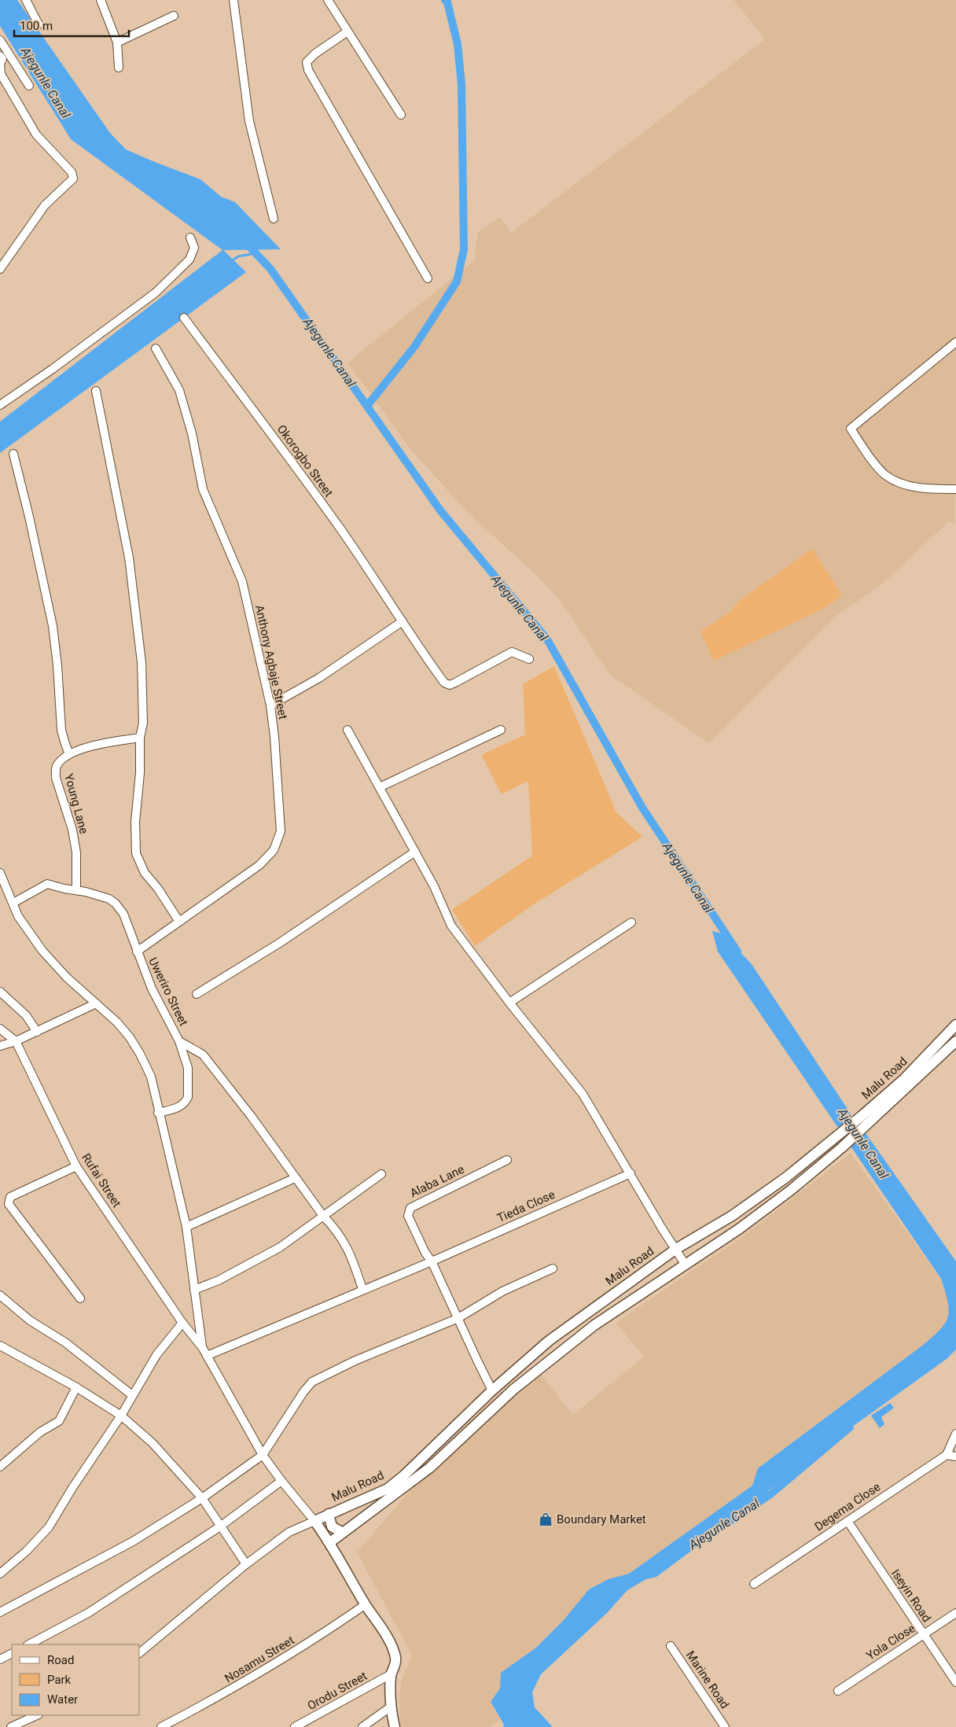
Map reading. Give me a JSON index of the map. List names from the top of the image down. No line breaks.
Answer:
{"streets":{"main road":["Malu Road"],"street":["Okorogbo Street","Anthony Agbaje Street","Young Lane","Uweriro Street","Rufai Street","Alaba Lane","Tieda Close","Degema Close","Iseyin Road","Yola Close","Nosamu Street","Marine Road","Orodu Street"]},"crossings":[["Anthony Agbaje Street","Uweriro Street"],["Young Lane","Uweriro Street"],["Alaba Lane","Tieda Close"],["Degema Close","Iseyin Road"],["Iseyin Road","Yola Close"]],"water":["Ajegunle Canal"],"places":{"shop":["Boundary Market"]},"legend":["Road","Park","Water"],"scale_bar":"100 m"}
